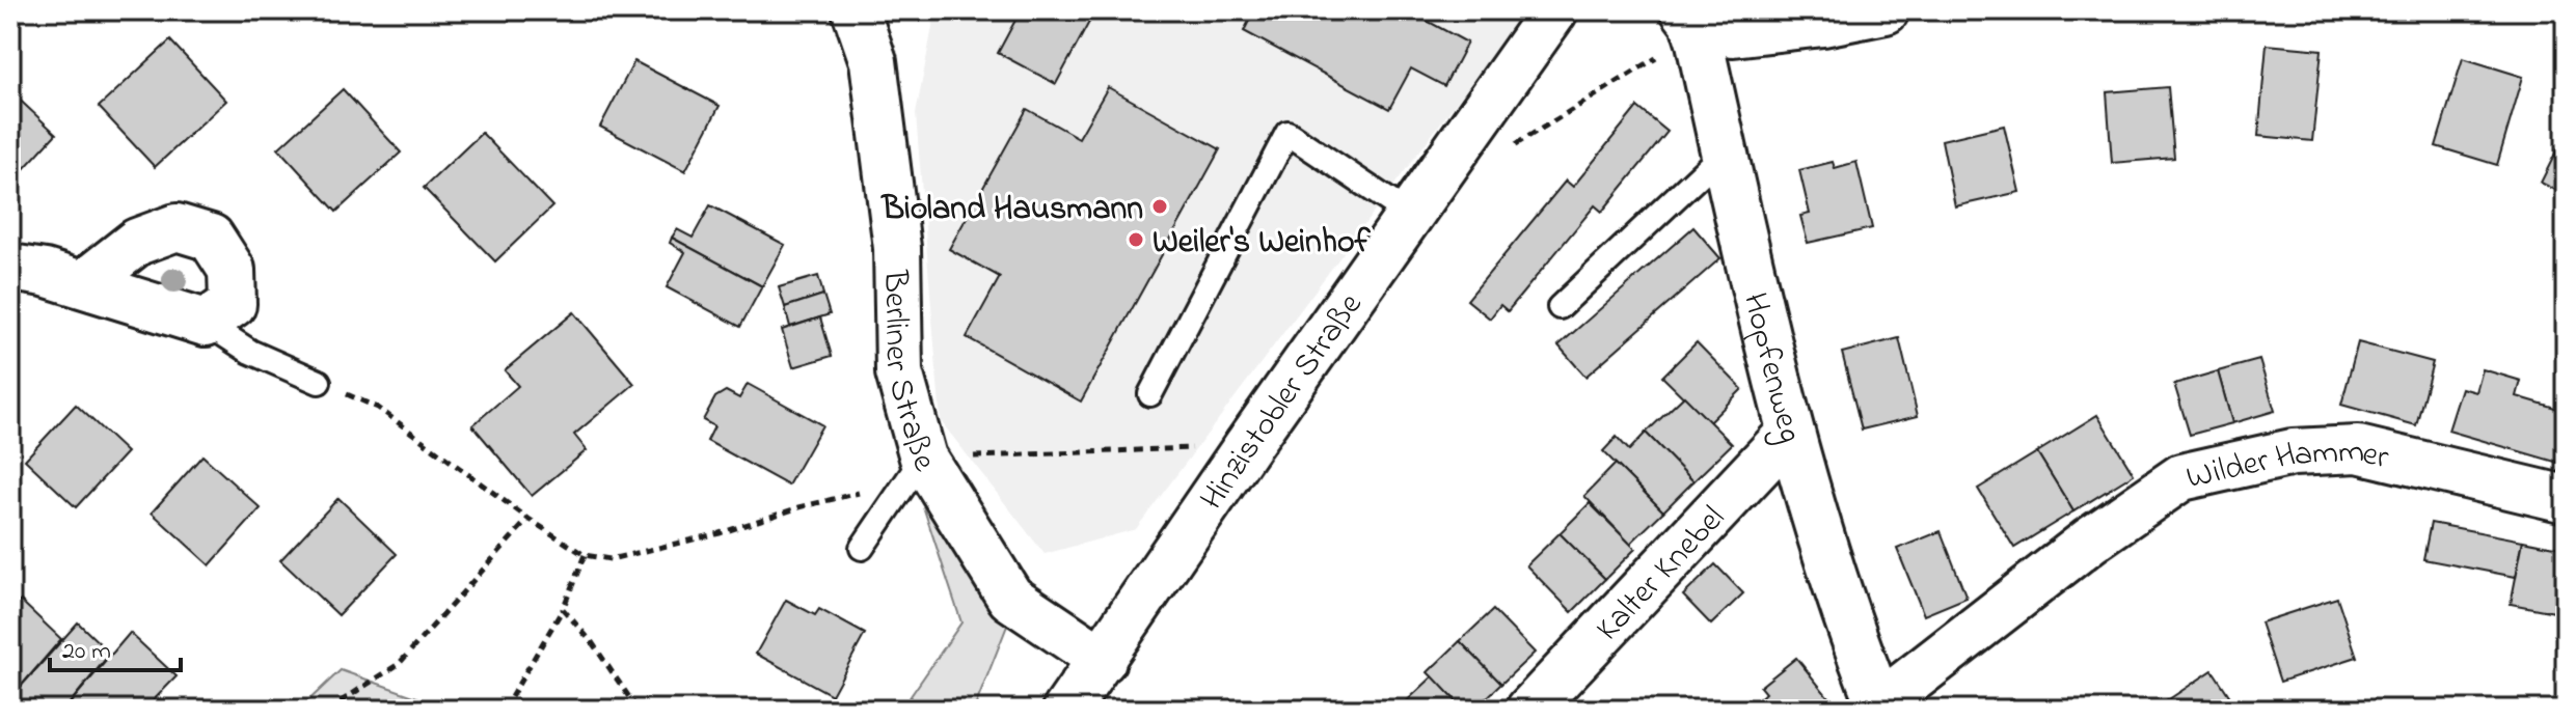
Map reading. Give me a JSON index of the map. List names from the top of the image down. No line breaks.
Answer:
{"streets":{"street":["Berliner Straße","Hopfenweg","Hinzistobler Straße","Wilder Hammer","Kalter Knebel"]},"crossings":[["Berliner Straße","Hinzistobler Straße"],["Hopfenweg","Wilder Hammer"],["Hopfenweg","Kalter Knebel"]],"places":["Bioland Hausmann","Weiler's Weinhof"],"scale_bar":"20 m"}
